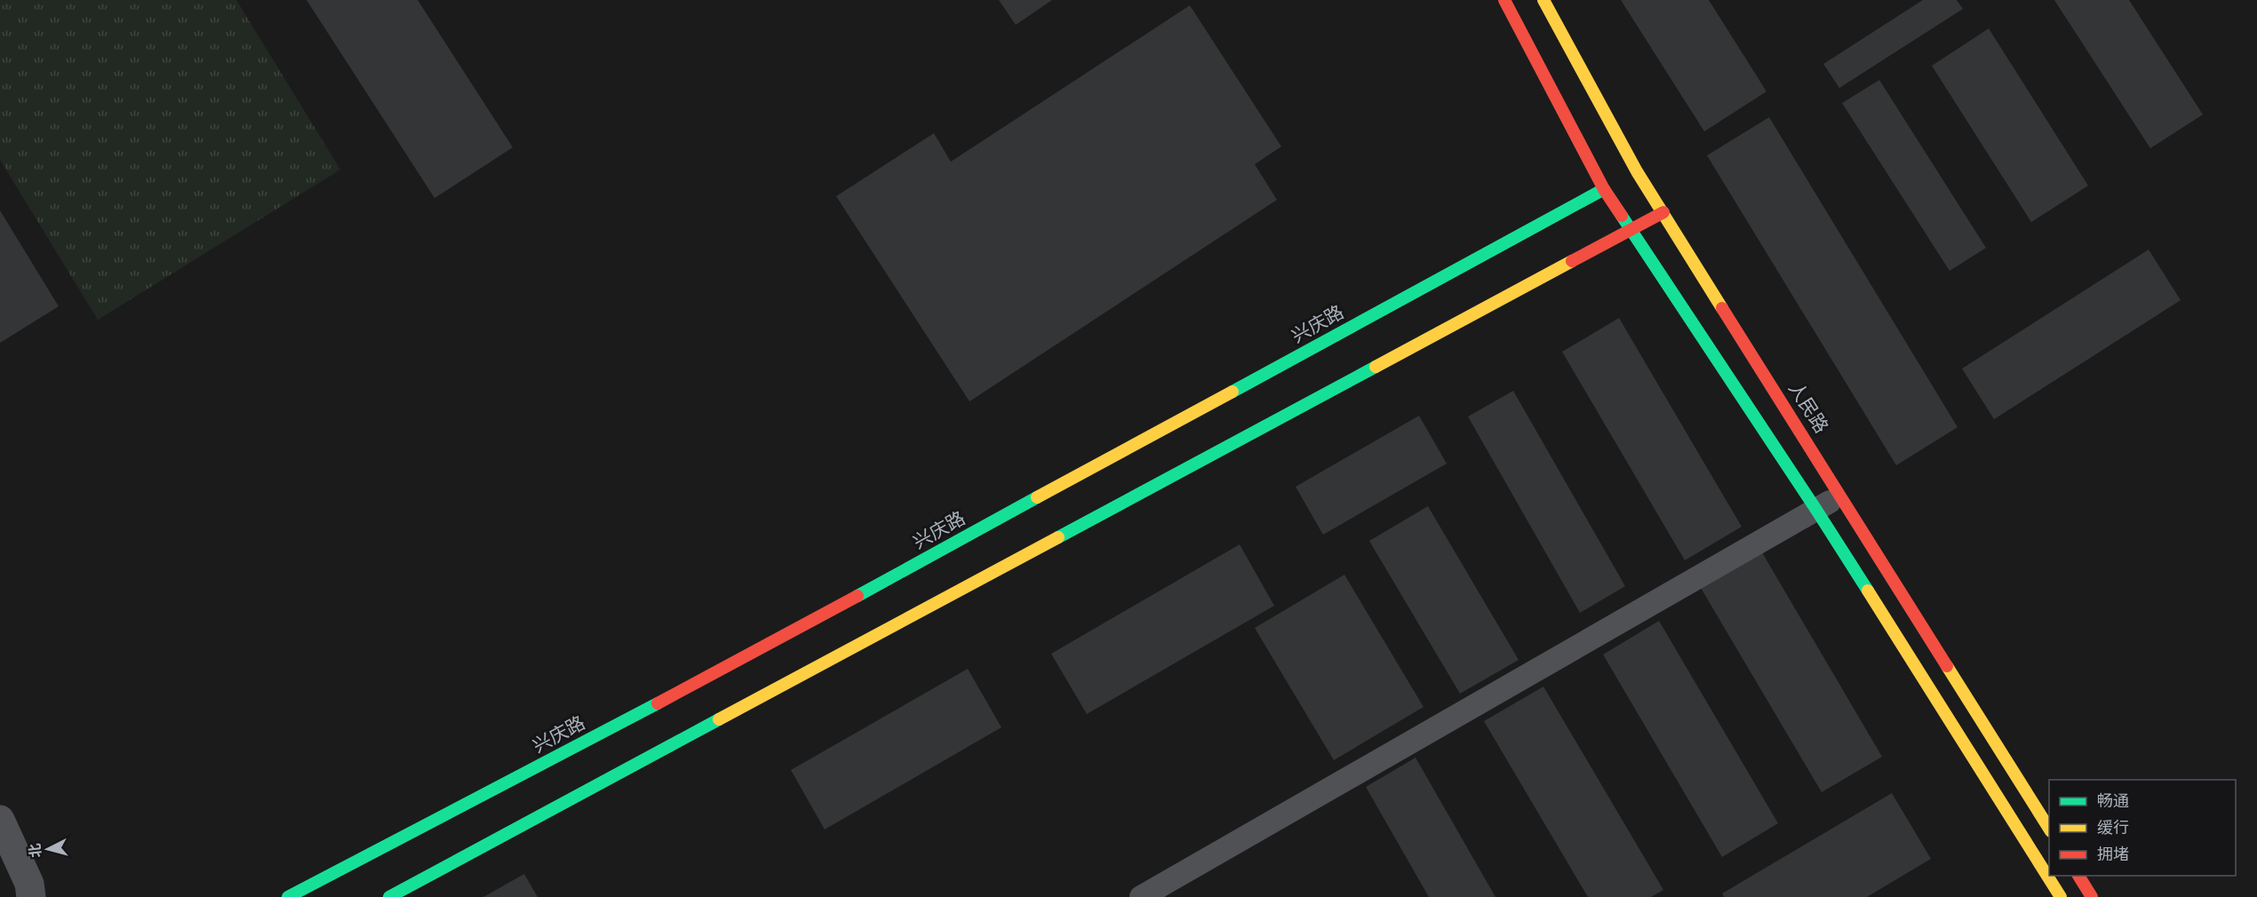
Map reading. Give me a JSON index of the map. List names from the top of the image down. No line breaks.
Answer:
{"streets":{"main road":["兴庆路","人民路"]},"legend":["畅通","缓行","拥堵"],"north":"left"}
